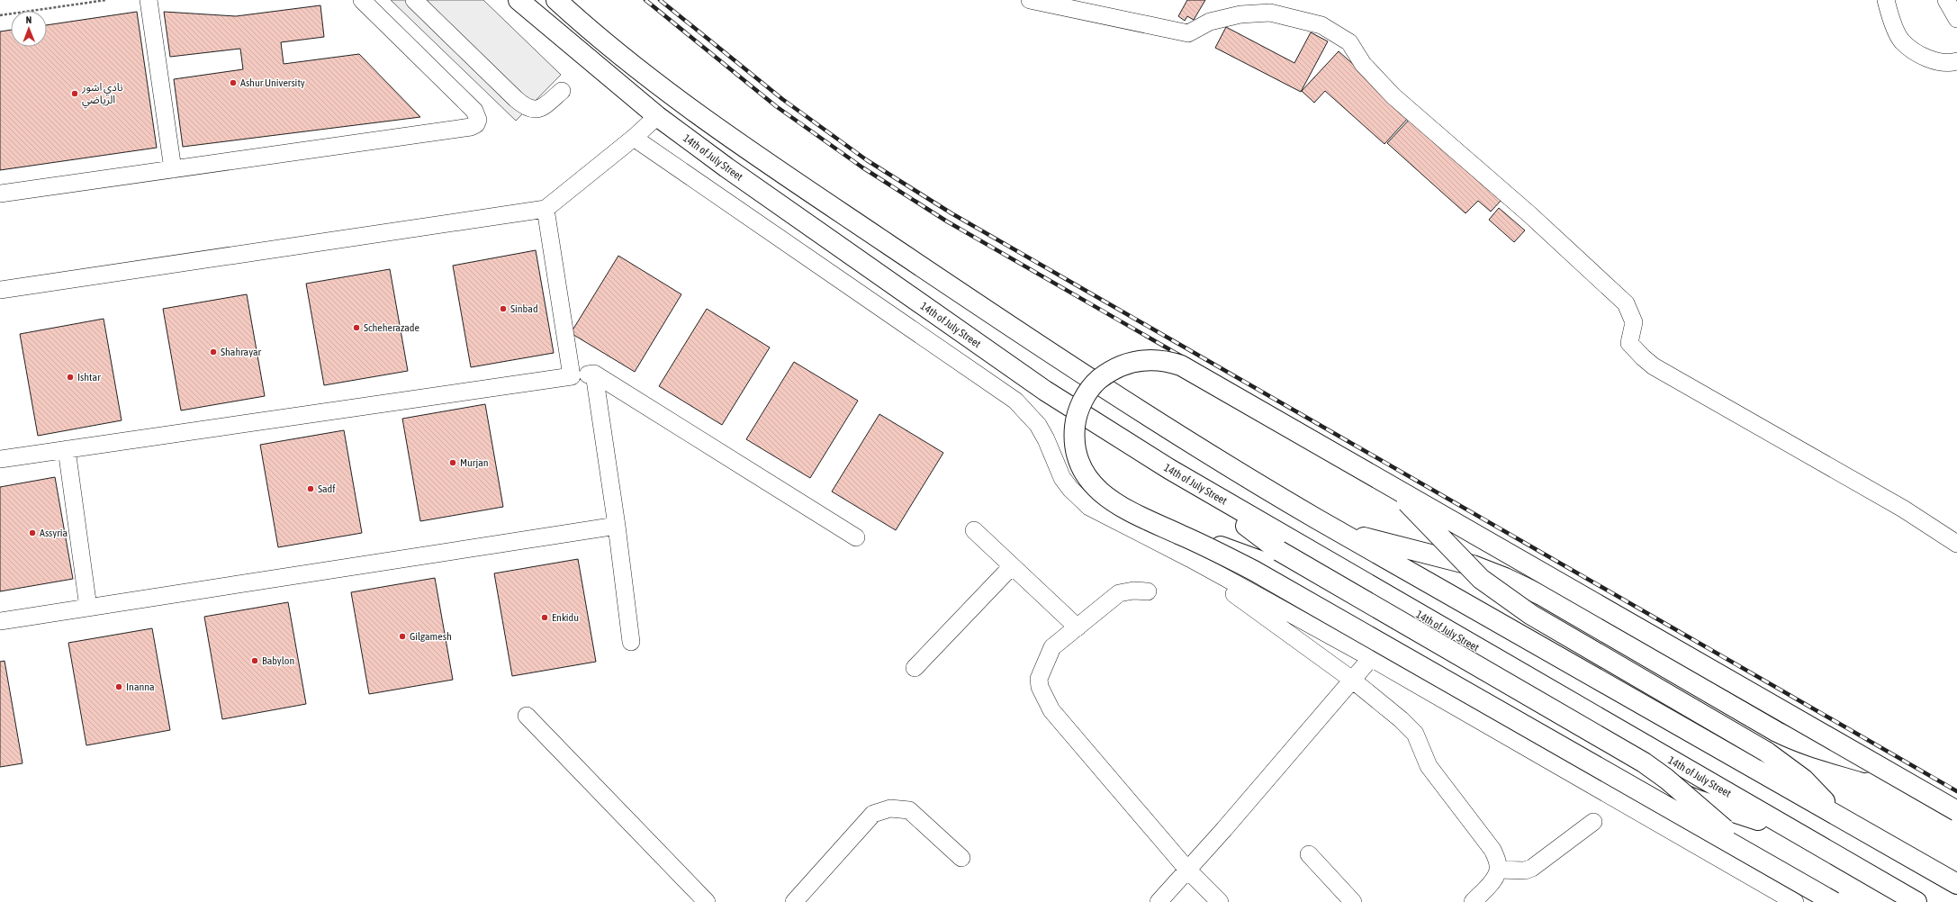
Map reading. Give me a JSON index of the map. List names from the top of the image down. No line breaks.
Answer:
{"streets":{"main road":["14th of July Street"]},"places":["Ashur University","نادي اشور الرياضي","Sinbad","Scheherazade","Shahrayar","Ishtar","Murjan","Sadf","Assyria","Enkidu","Gilgamesh","Babylon","Inanna"],"north":"top"}
